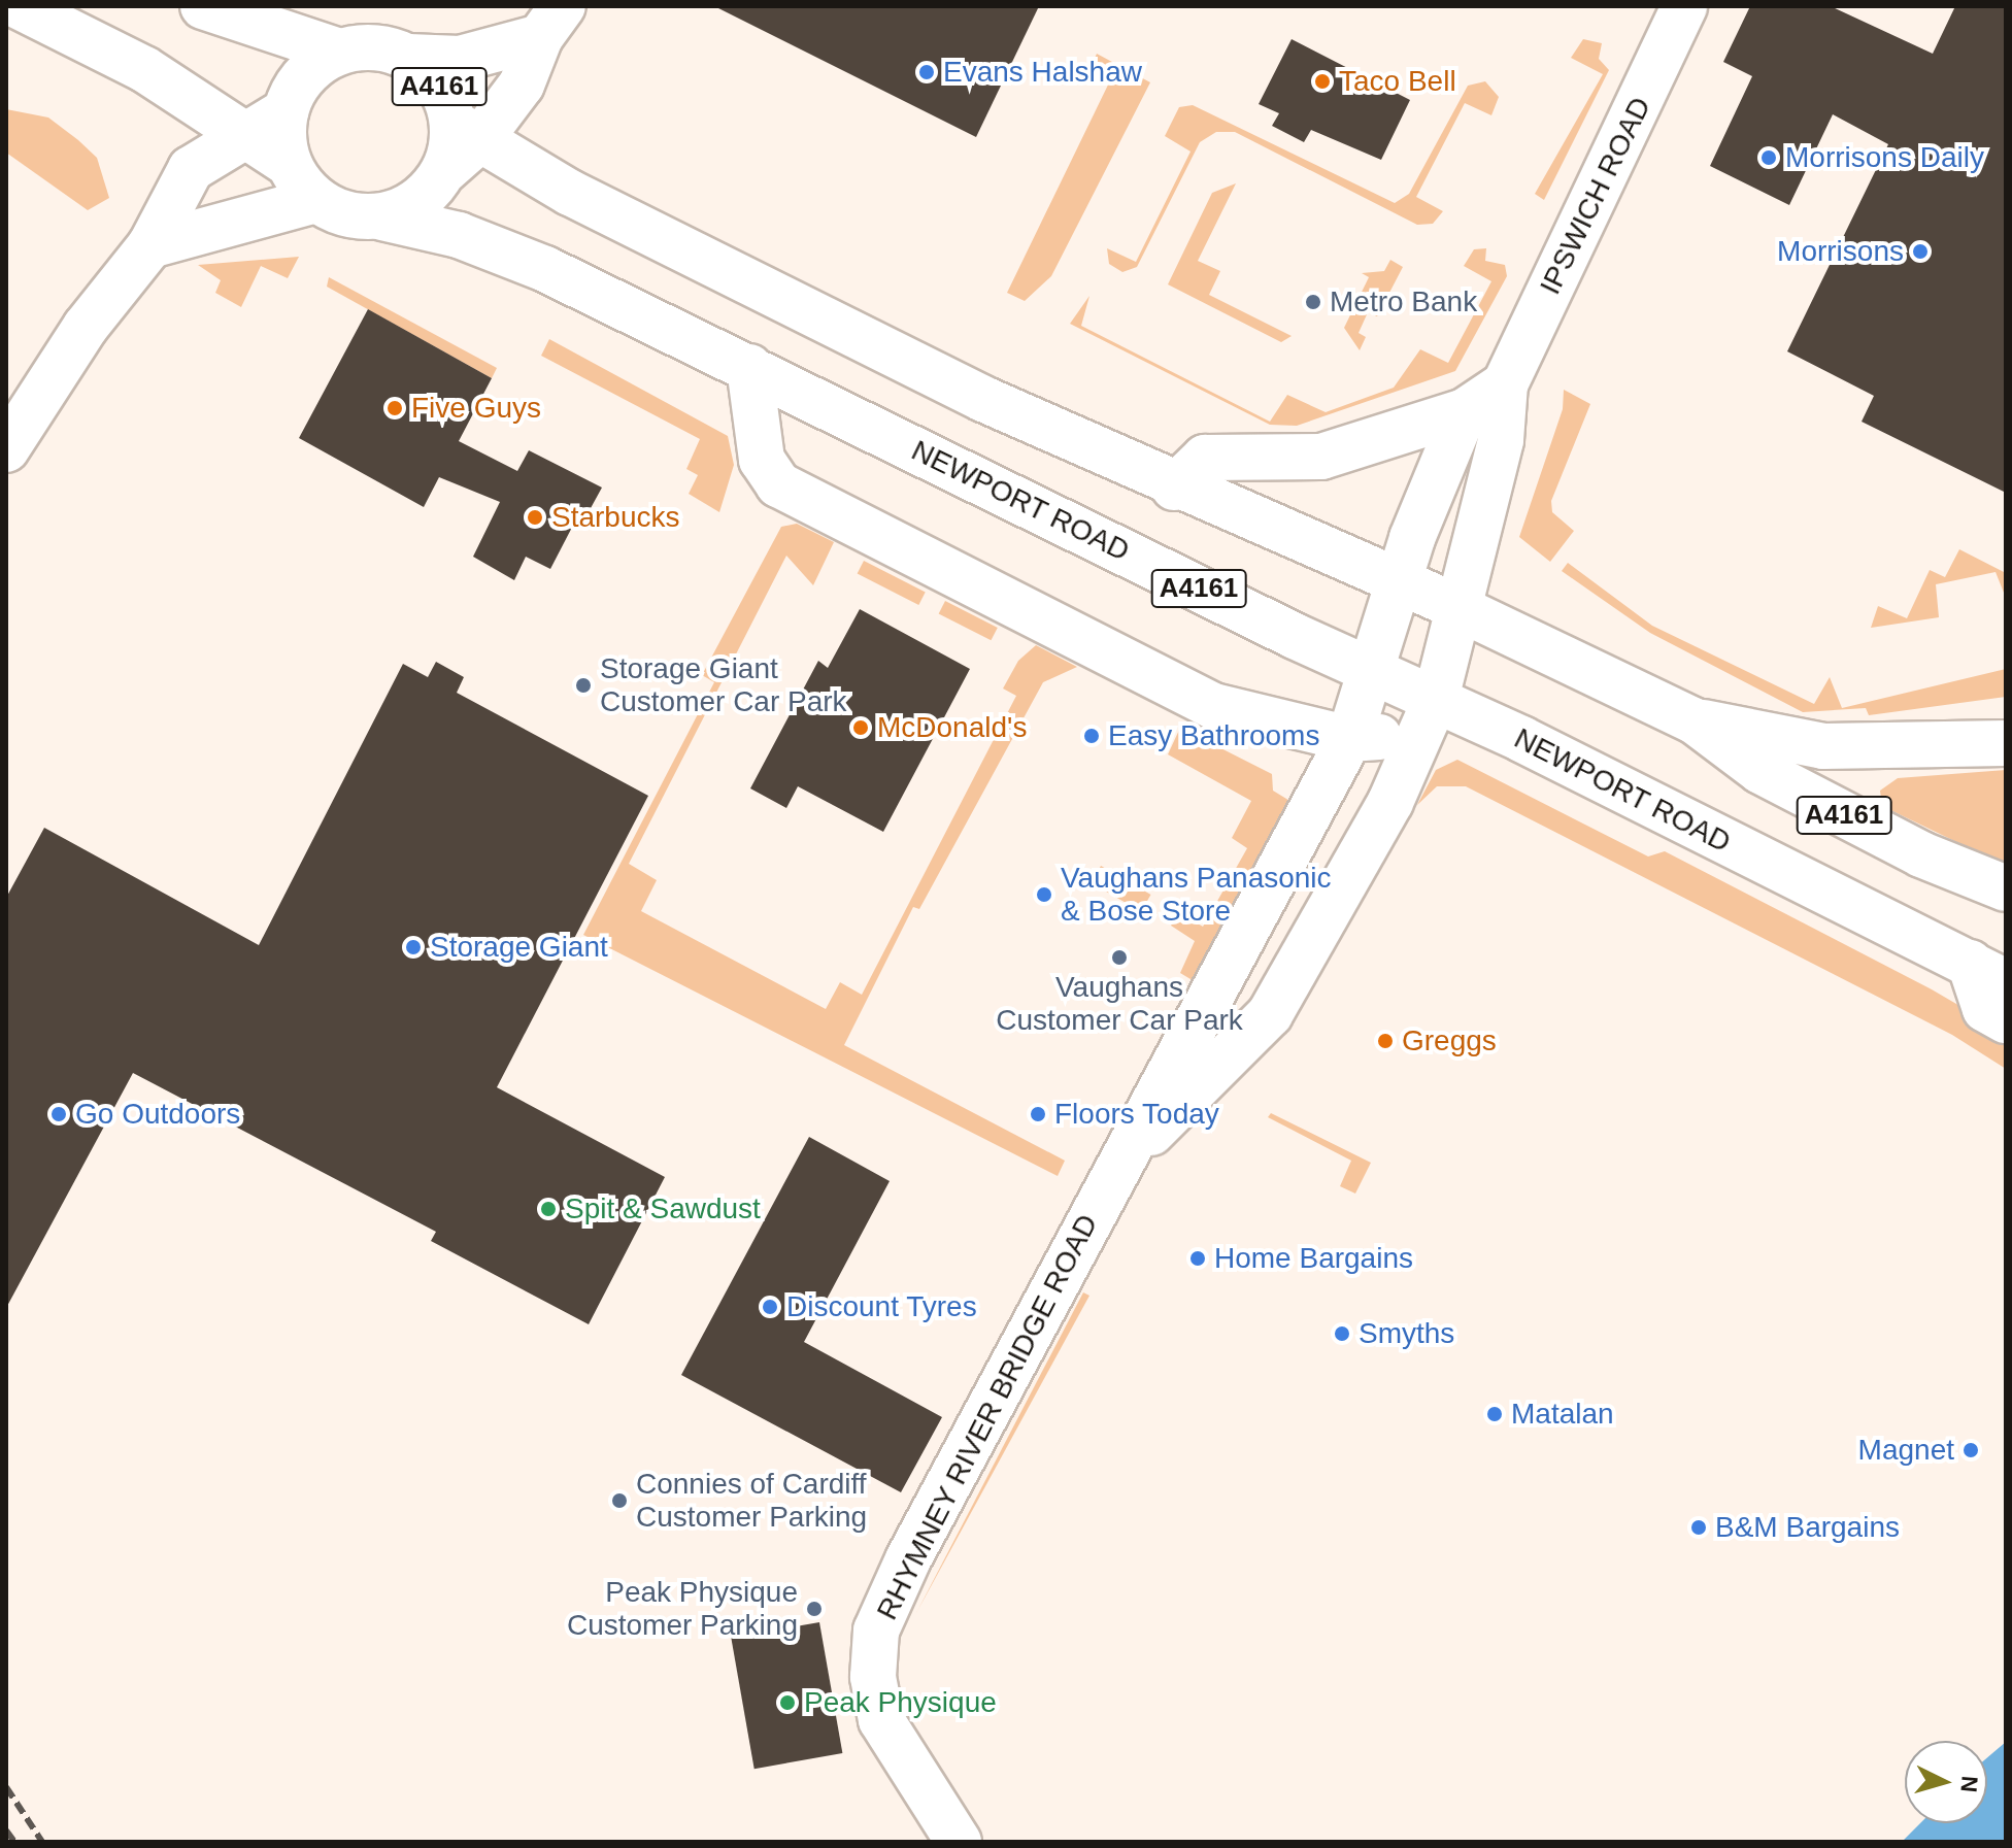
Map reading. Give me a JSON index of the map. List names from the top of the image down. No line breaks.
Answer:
{"streets":{"street":["A4161","IPSWICH ROAD","NEWPORT ROAD","RHYMNEY RIVER BRIDGE ROAD"]},"crossings":[["A4161","IPSWICH ROAD"],["A4161","NEWPORT ROAD"],["A4161","RHYMNEY RIVER BRIDGE ROAD"],["IPSWICH ROAD","NEWPORT ROAD"],["IPSWICH ROAD","RHYMNEY RIVER BRIDGE ROAD"],["NEWPORT ROAD","RHYMNEY RIVER BRIDGE ROAD"]],"places":["Evans Halshaw","Taco Bell","Morrisons Daily","Morrisons","Metro Bank","Five Guys","Starbucks","Storage Giant Customer Car Park","McDonald's","Easy Bathrooms","Vaughans Panasonic & Bose Store","Storage Giant","Vaughans Customer Car Park","Greggs","Go Outdoors","Floors Today","Spit & Sawdust","Home Bargains","Discount Tyres","Smyths","Matalan","Magnet","Connies of Cardiff Customer Parking","B&M Bargains","Peak Physique Customer Parking","Peak Physique"],"north":"right"}
